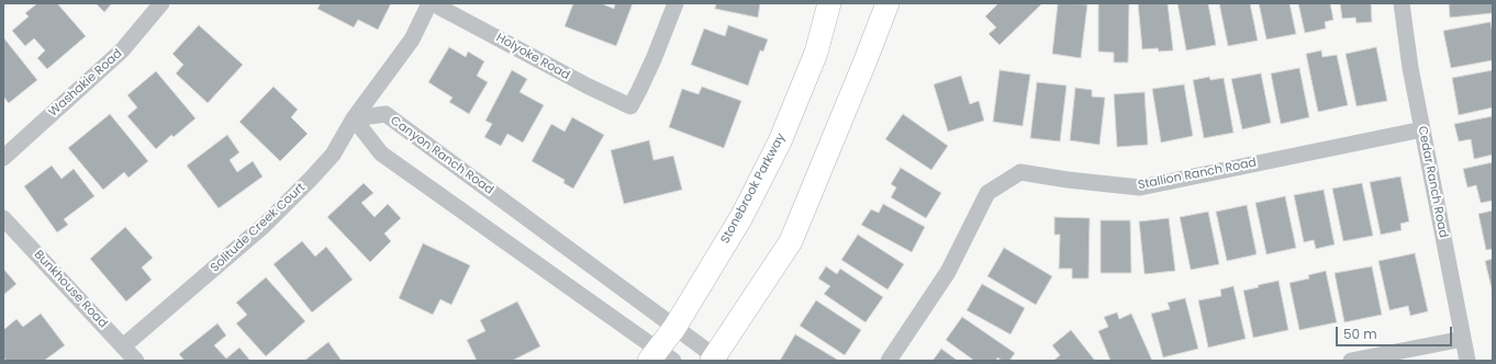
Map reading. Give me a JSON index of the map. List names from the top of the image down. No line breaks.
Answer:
{"streets":{"main road":["Stonebrook Parkway"],"street":["Holyoke Road","Washakie Road","Canyon Ranch Road","Stallion Ranch Road","Cedar Ranch Road","Solitude Creek Court","Bunkhouse Road"]},"crossings":[["Canyon Ranch Road","Stonebrook Parkway"],["Canyon Ranch Road","Solitude Creek Court"],["Stallion Ranch Road","Cedar Ranch Road"],["Solitude Creek Court","Bunkhouse Road"]],"scale_bar":"50 m"}
